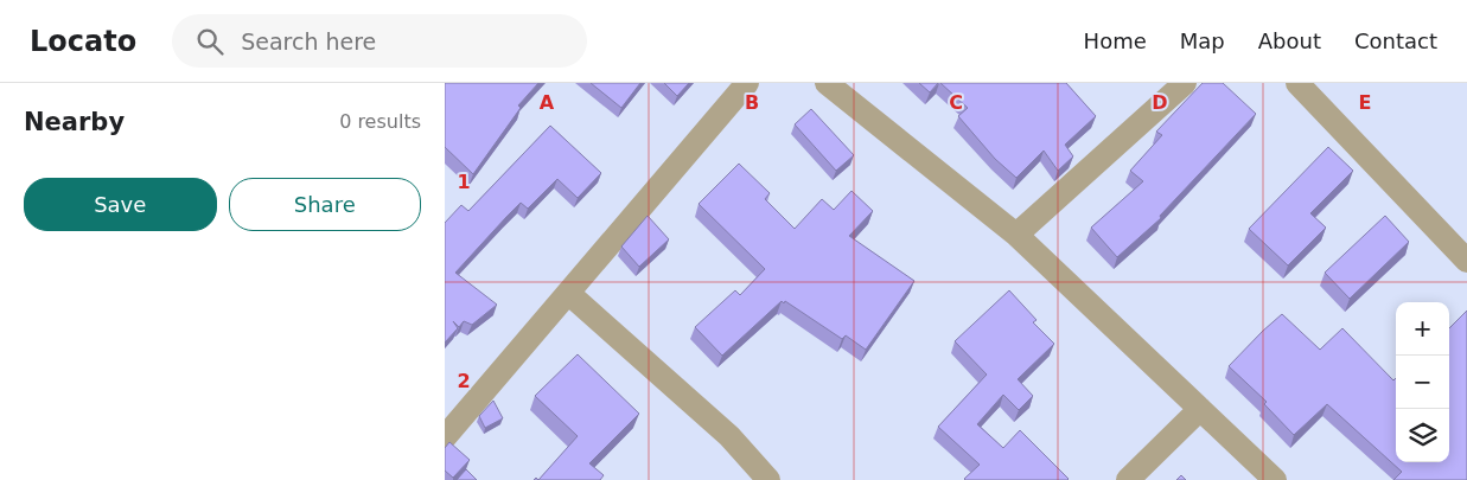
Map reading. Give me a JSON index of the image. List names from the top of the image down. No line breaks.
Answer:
{"page":{"header":"Locato","search":"Search here","nav":["Home","Map","About","Contact"],"heading":["Nearby","0 results"],"buttons":["Save","Share"],"map_buttons":["+","−"]},"grid":{"columns":["A","B","C","D","E"],"rows":["1","2"]}}
